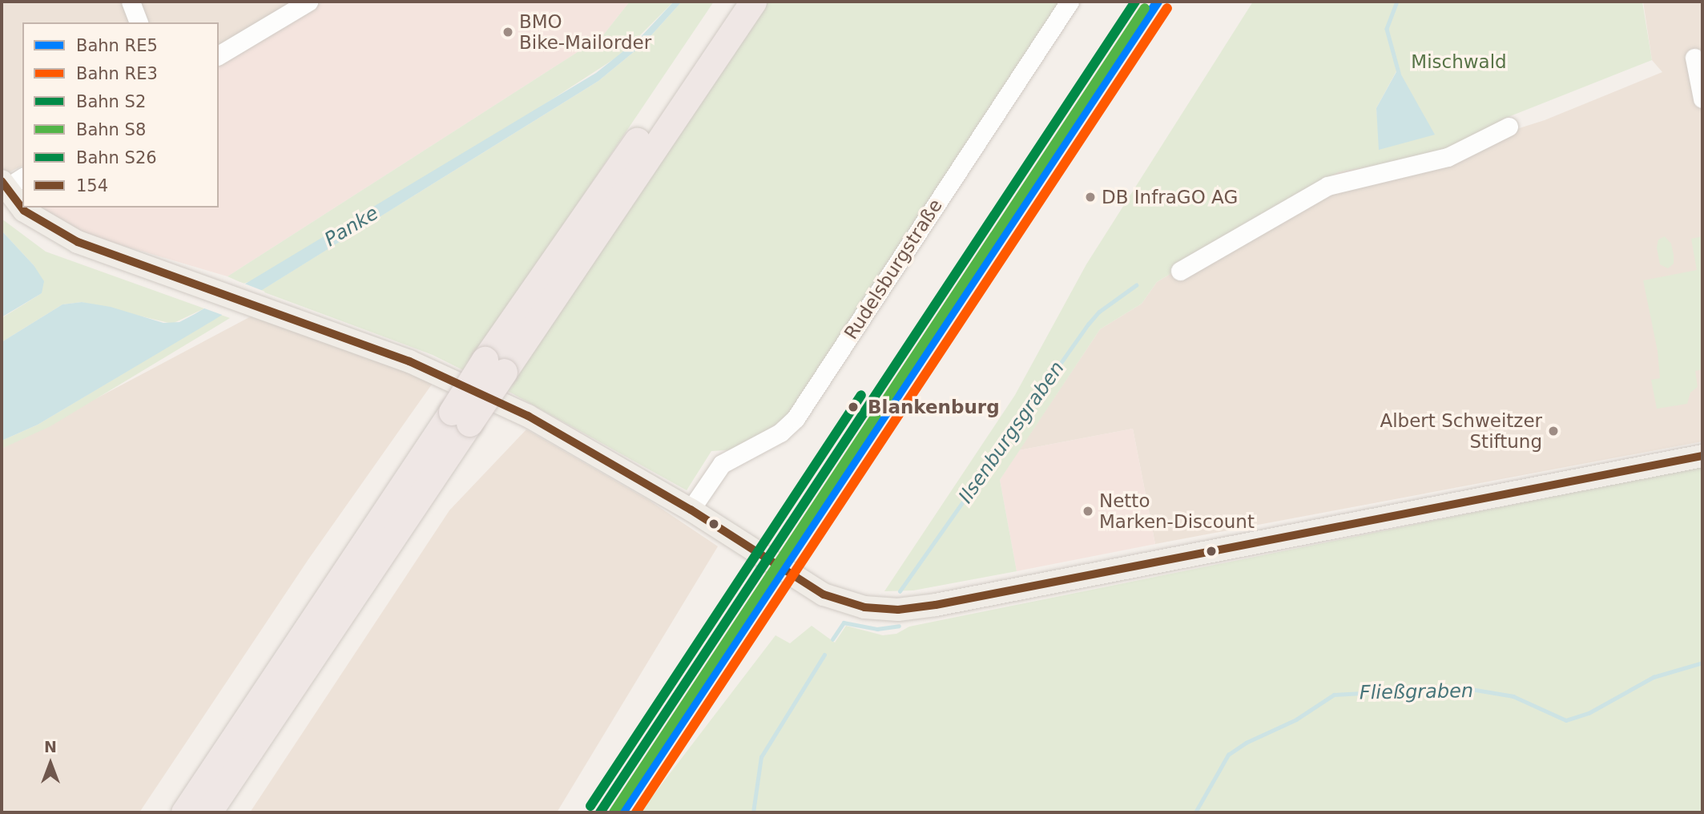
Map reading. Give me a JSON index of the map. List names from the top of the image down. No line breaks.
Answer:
{"streets":{"street":["Rudelsburgstraße"]},"water":["Panke","Ilsenburgsgraben","Fließgraben"],"parks":["Mischwald"],"places":["BMO Bike-Mailorder","DB InfraGO AG","Blankenburg","Albert Schweitzer Stiftung","Netto Marken-Discount"],"lines":["rail line RE5","rail line S2","rail line RE3","rail line S8","transit line 154","rail line S26"],"legend":["Bahn RE5","Bahn RE3","Bahn S2","Bahn S8","Bahn S26","154"],"north":"top"}
